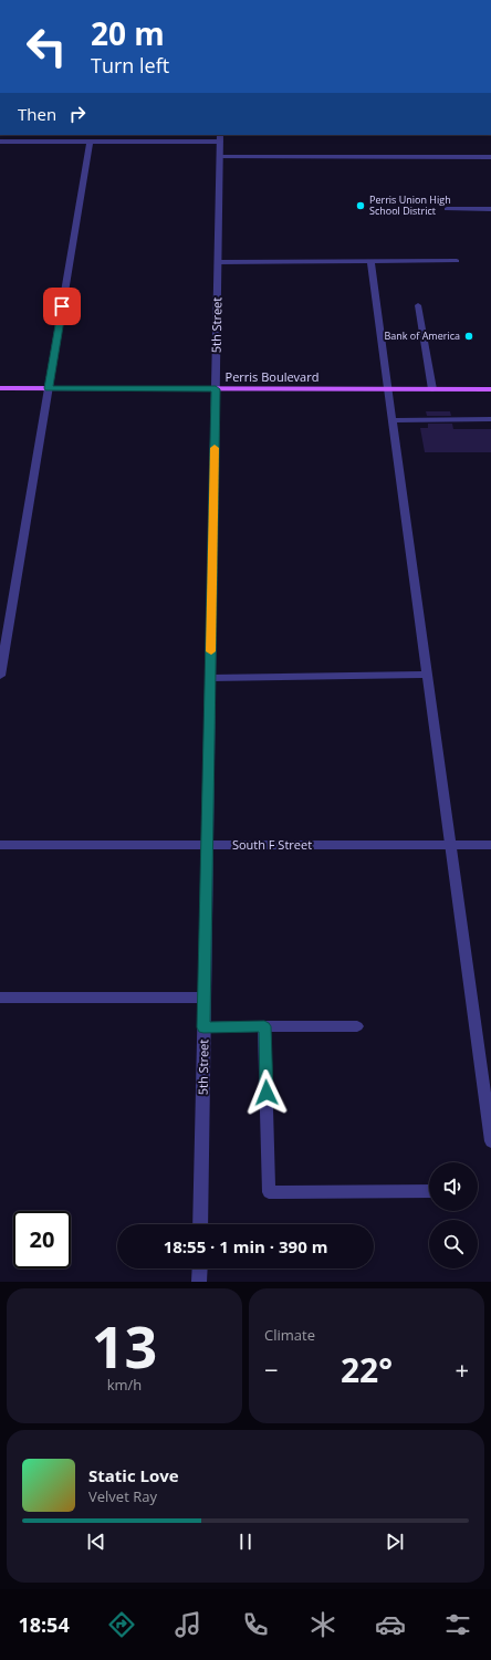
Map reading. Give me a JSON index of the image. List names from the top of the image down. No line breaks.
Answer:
{"streets":{"main road":["Perris Boulevard"],"street":["5th Street","South F Street"]},"crossings":[["5th Street","Perris Boulevard"],["5th Street","South F Street"]],"places":["Perris Union High School District","Bank of America"],"page":{"turn":["20 m","Turn left"],"then":"Then","limit":"20","trip":"18:55 · 1 min · 390 m","tile":[["13","km/h"],"Climate"],"heat":["−","22°","+"],"song":["Static Love","Velvet Ray"],"tabs":"18:54"}}
